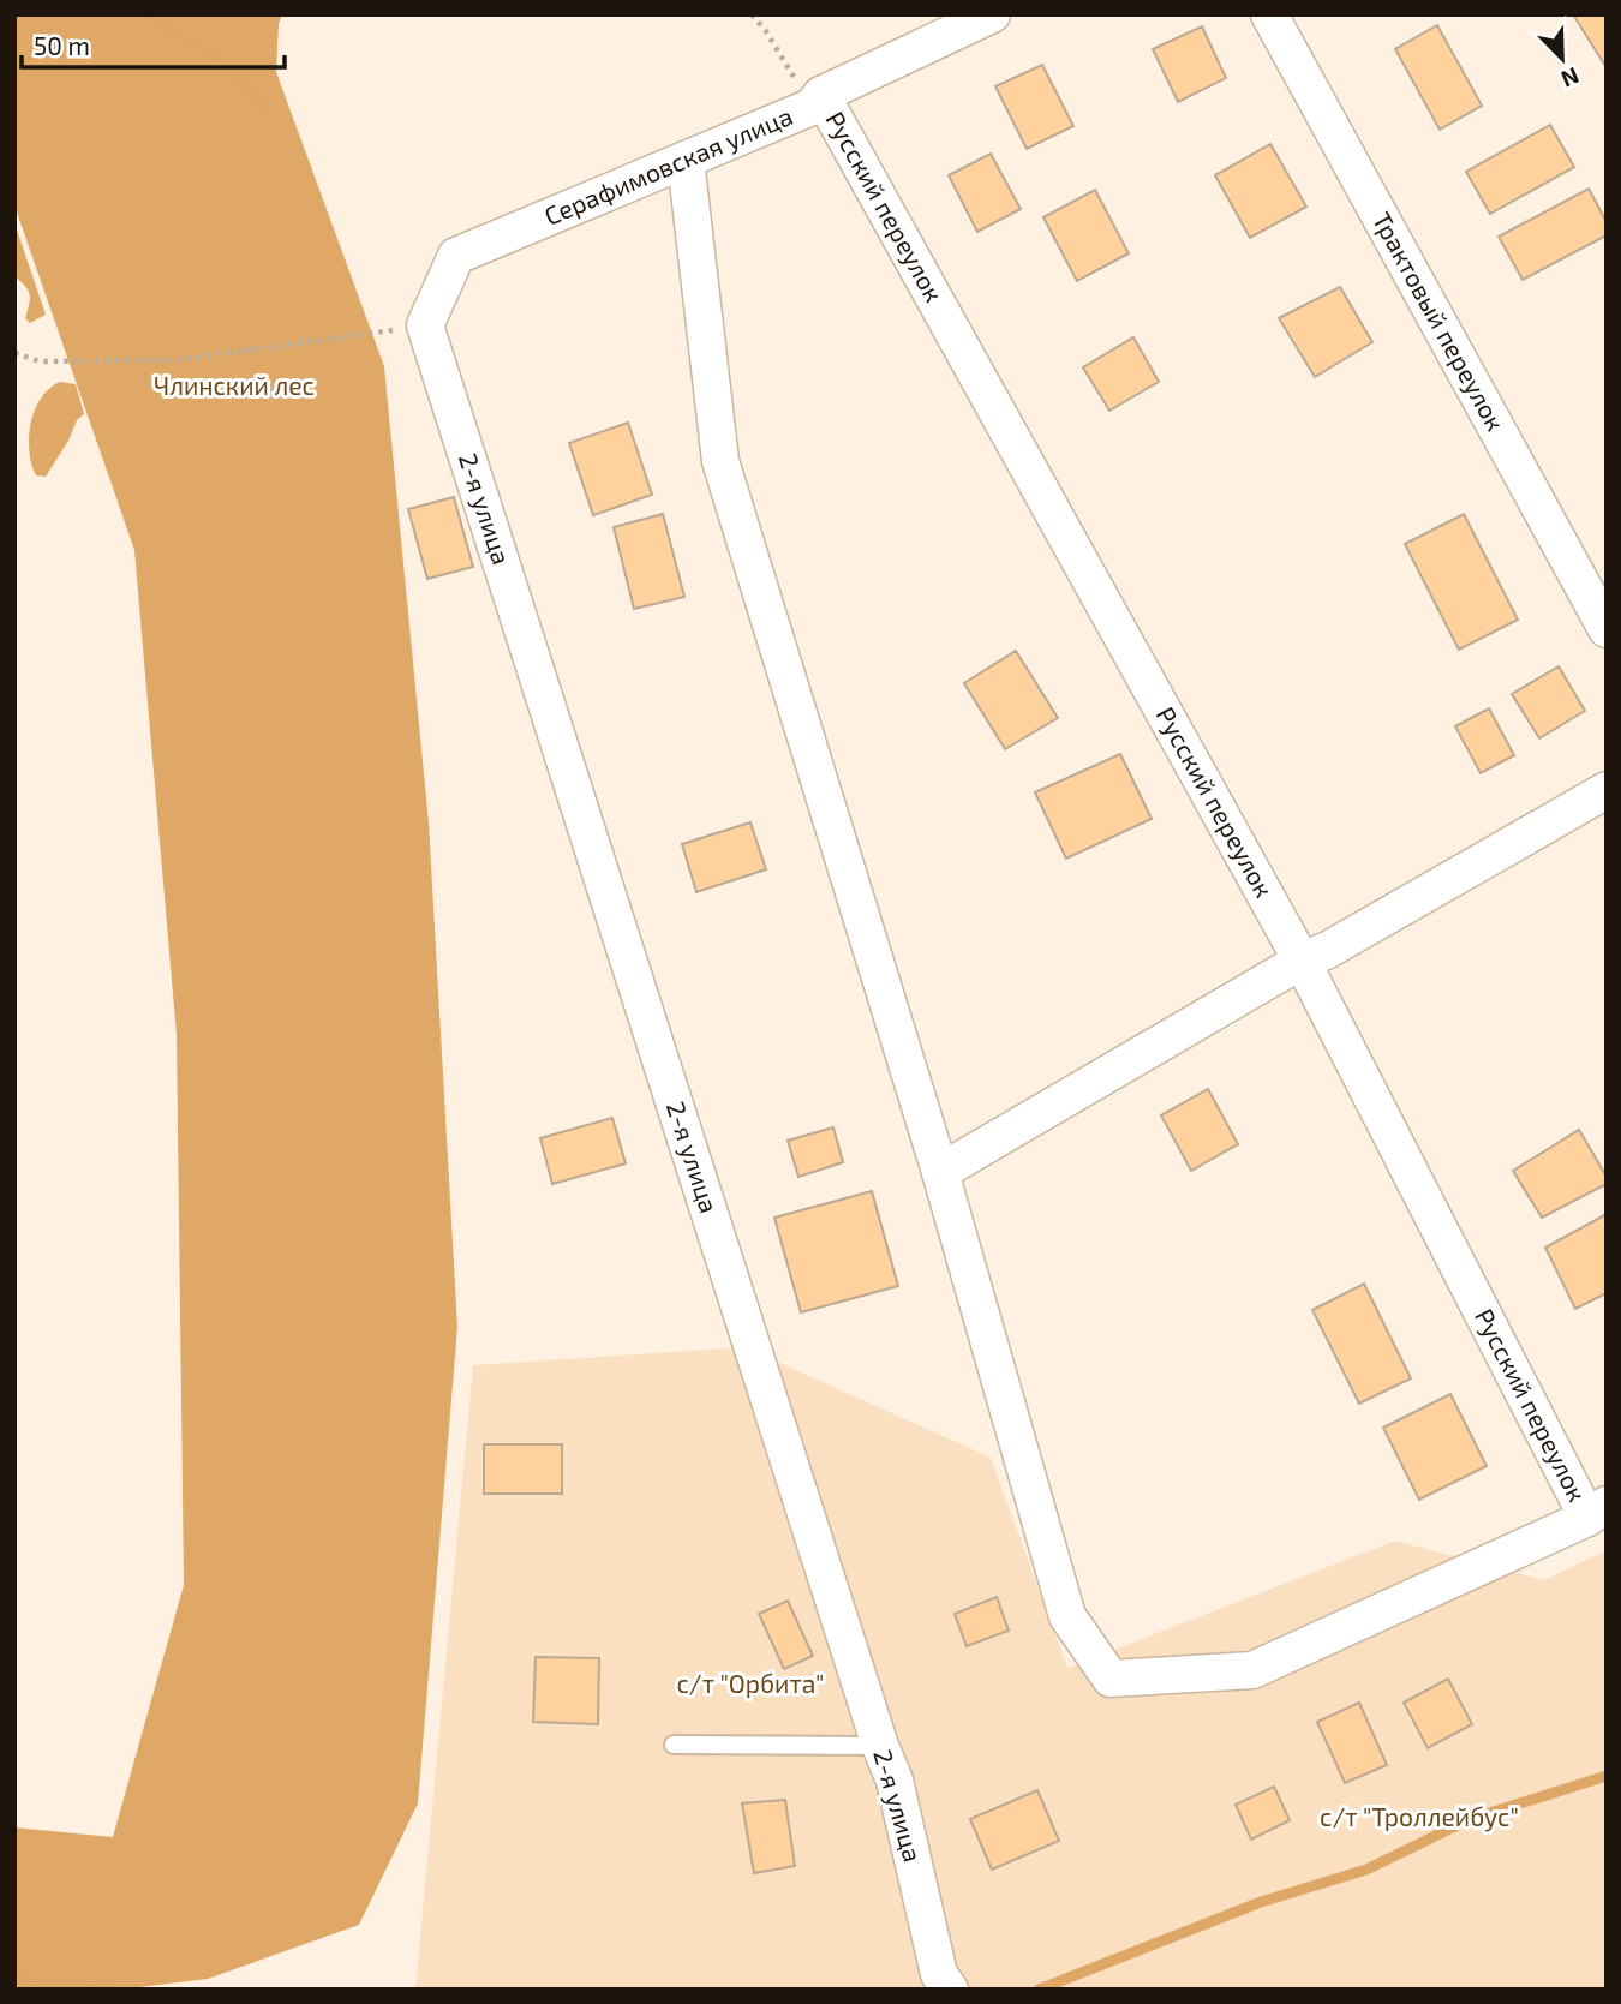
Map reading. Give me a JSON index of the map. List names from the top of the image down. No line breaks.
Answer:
{"streets":{"street":["Серафимовская улица","Русский переулок","Трактовый переулок","2-я улица"]},"crossings":[["Серафимовская улица","Русский переулок"],["Серафимовская улица","2-я улица"]],"parks":["Члинский лес","с/т \"Орбита\"","с/т \"Троллейбус\""],"scale_bar":"50 m","north":"bottom right"}
